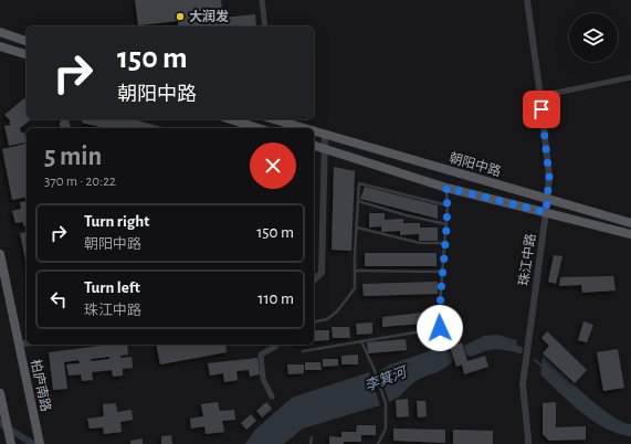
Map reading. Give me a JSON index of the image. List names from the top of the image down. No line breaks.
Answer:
{"streets":{"main road":["朝阳中路","柏庐南路"],"street":["珠江中路"]},"crossings":[["朝阳中路","珠江中路"]],"water":["李箕河"],"places":["大润发"],"page":{"turn":["150 m","朝阳中路"],"heading":["5 min","370 m · 20:22"],"list":[{"name":"Turn right","note":"朝阳中路","value":"150 m"},{"name":"Turn left","note":"珠江中路","value":"110 m"}]}}
